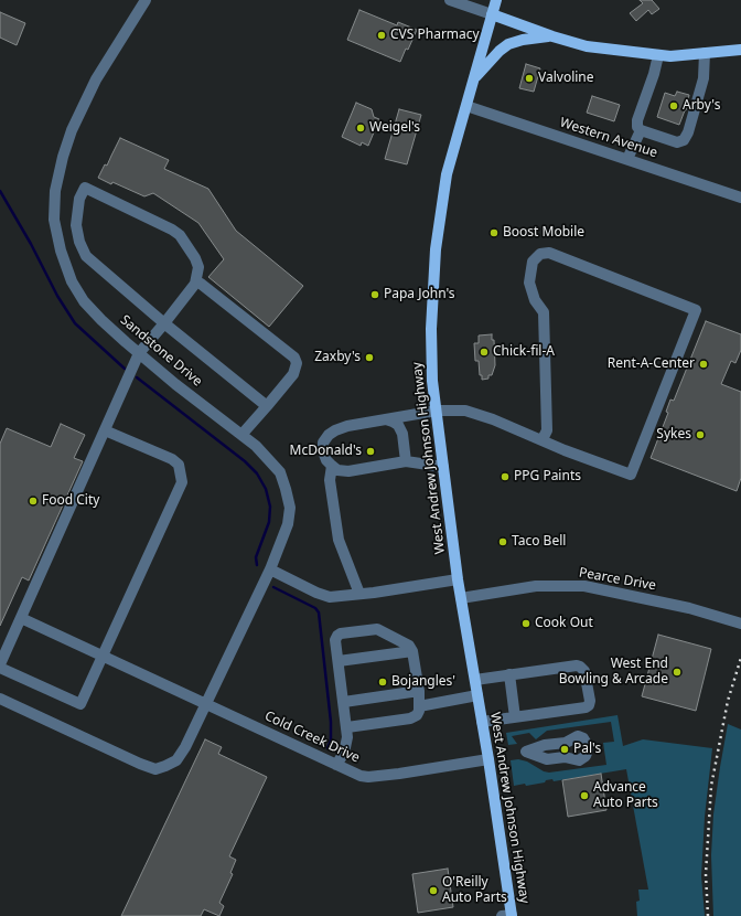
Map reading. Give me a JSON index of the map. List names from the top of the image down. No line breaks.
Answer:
{"streets":{"main road":["West Andrew Johnson Highway"],"street":["Western Avenue","Sandstone Drive","Pearce Drive","Cold Creek Drive"]},"crossings":[["Western Avenue","West Andrew Johnson Highway"],["Sandstone Drive","Cold Creek Drive"],["West Andrew Johnson Highway","Pearce Drive"],["West Andrew Johnson Highway","Cold Creek Drive"]],"places":["CVS Pharmacy","Valvoline","Arby's","Weigel's","Boost Mobile","Papa John's","Chick-fil-A","Zaxby's","Rent-A-Center","Sykes","McDonald's","PPG Paints","Food City","Taco Bell","Cook Out","West End Bowling & Arcade","Bojangles'","Pal's","Advance Auto Parts","O'Reilly Auto Parts"]}
